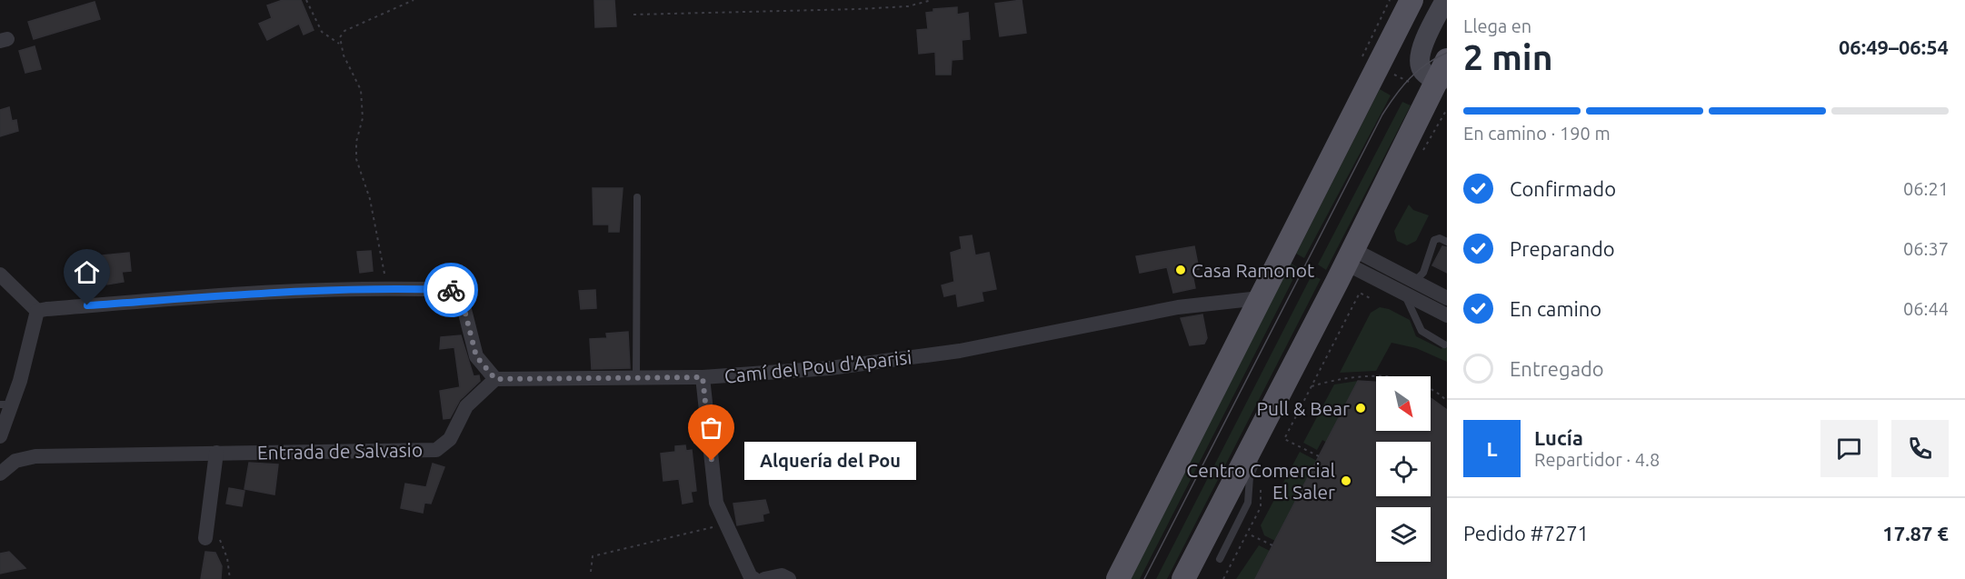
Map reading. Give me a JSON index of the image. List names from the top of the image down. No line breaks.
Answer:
{"streets":{"street":["Camí del Pou d'Aparisi","Entrada de Salvasio"]},"crossings":[["Camí del Pou d'Aparisi","Entrada de Salvasio"]],"places":["Casa Ramonot","Pull & Bear","Alquería del Pou","Centro Comercial El Saler"],"north":"bottom right","page":{"heading":["2 min","Llega en","06:49–06:54"],"panel":["Lucía","Repartidor · 4.8","Pedido #7271","17.87 €"],"bar":"En camino · 190 m","list":[["Confirmado","06:21"],["Preparando","06:37"],["En camino","06:44"],"Entregado"],"round":"L","bubble":"Alquería del Pou"}}
